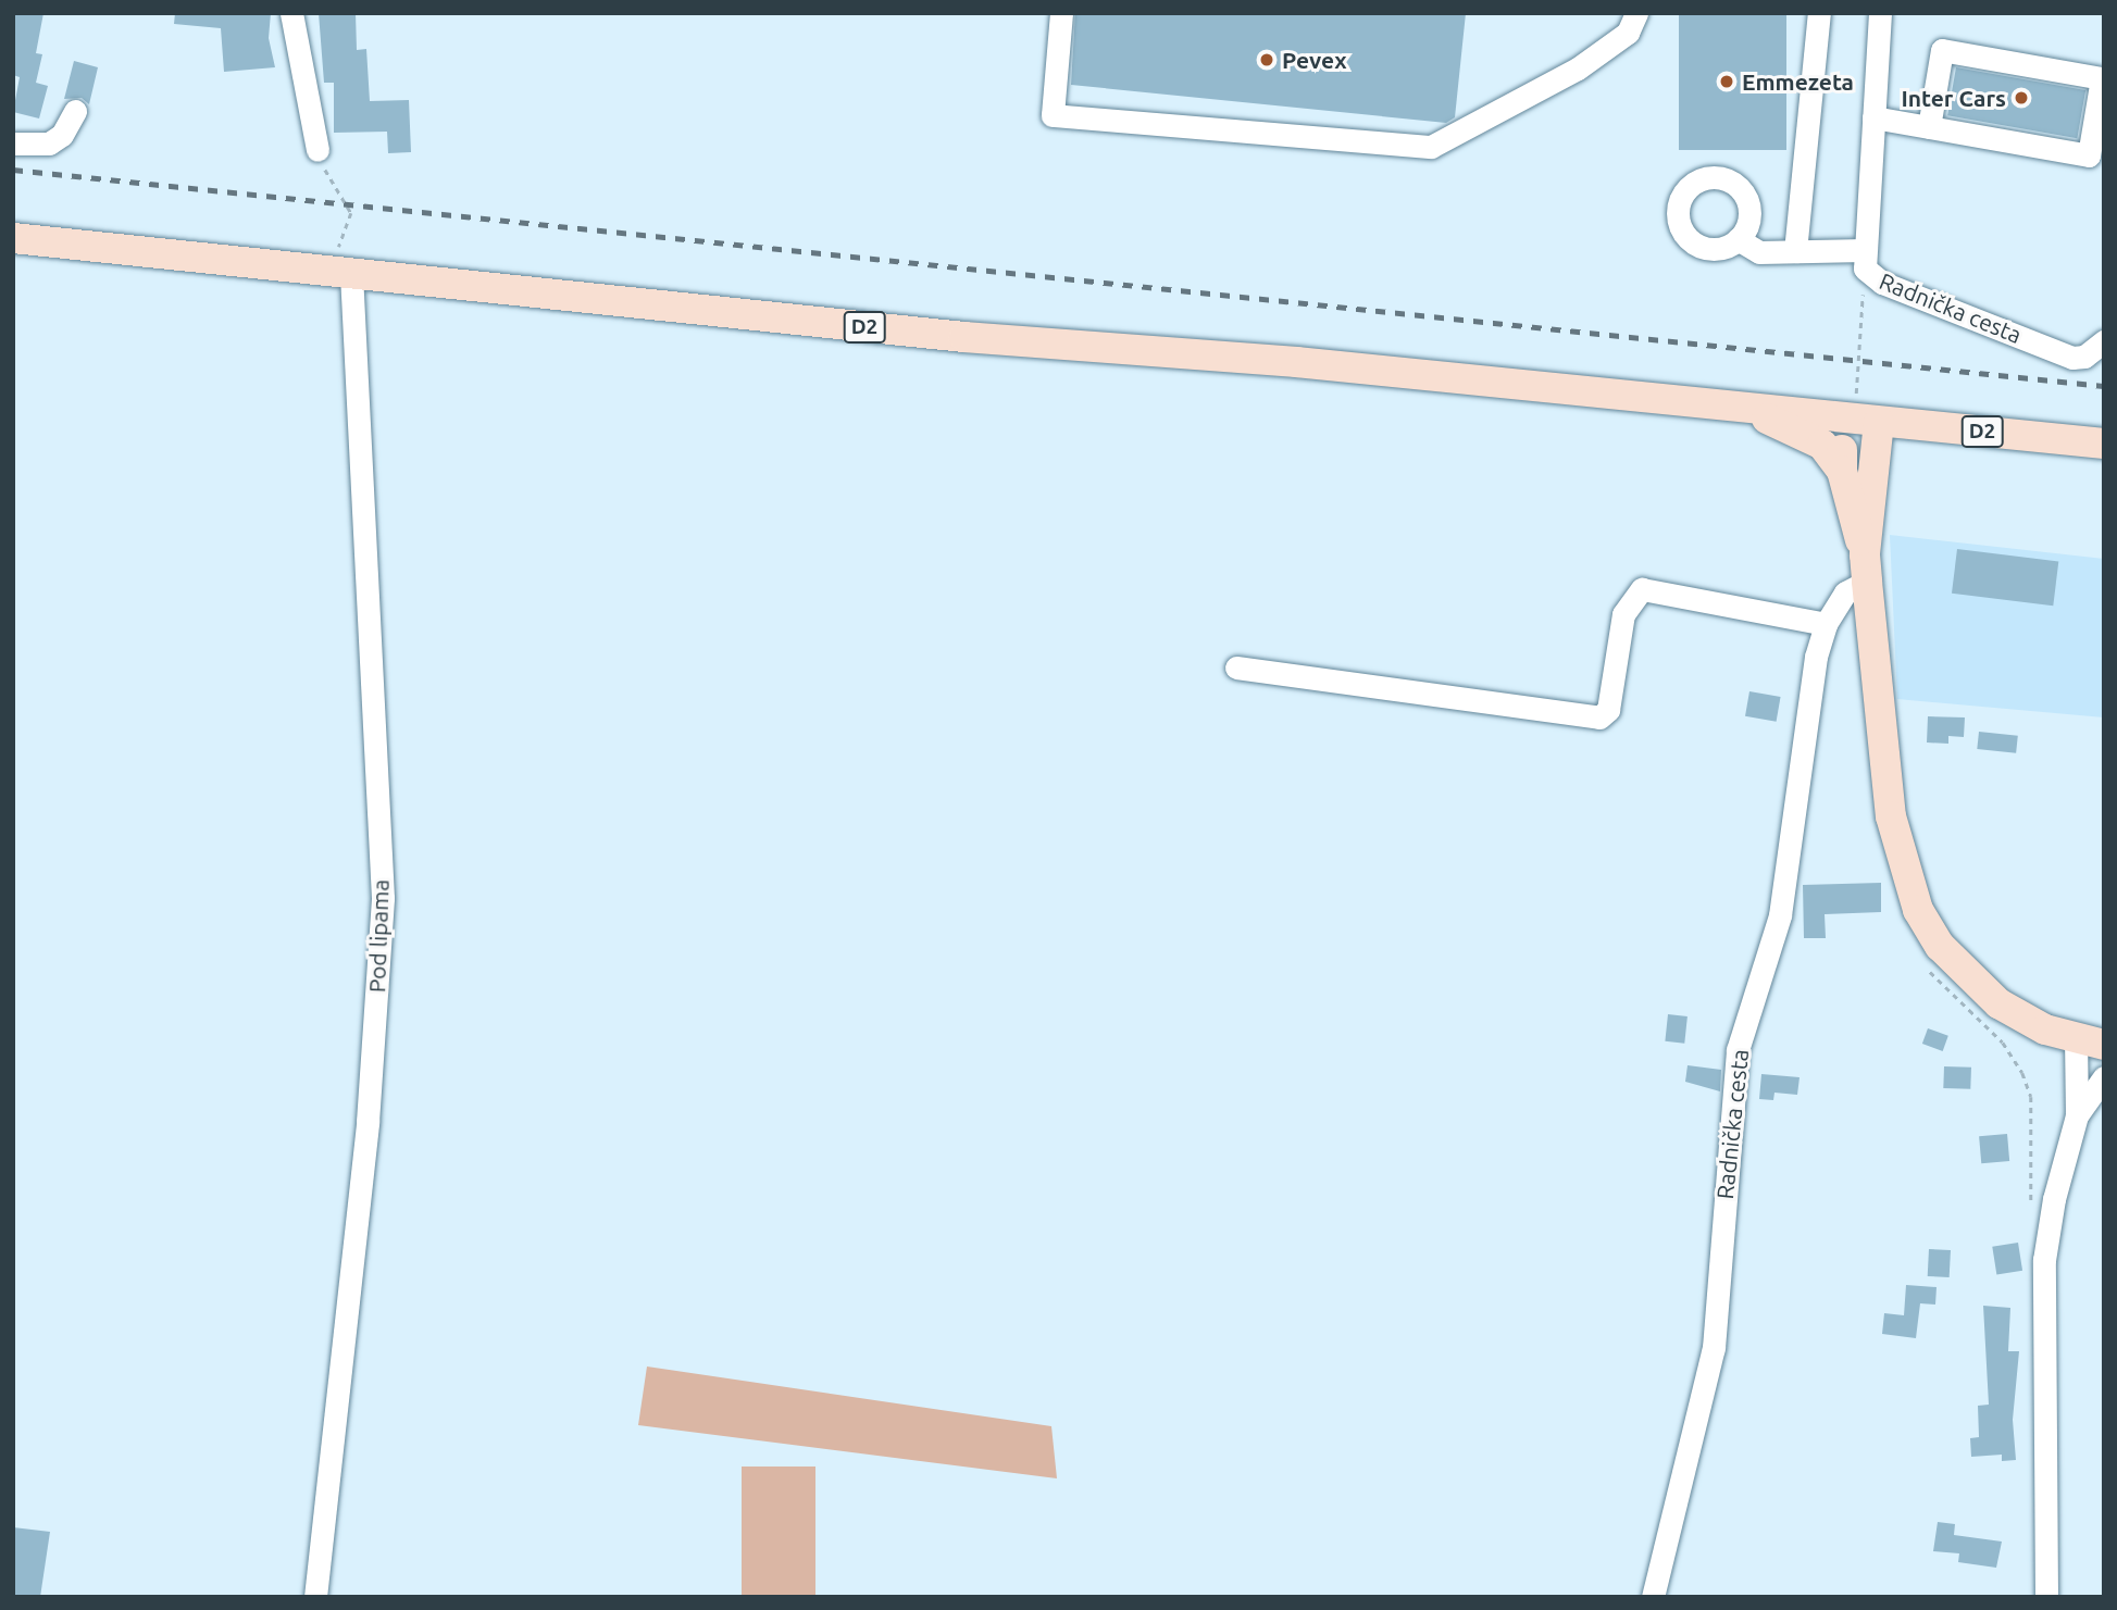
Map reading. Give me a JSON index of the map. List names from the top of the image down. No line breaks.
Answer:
{"streets":{"main road":["D2"],"street":["Radnička cesta","Pod lipama"]},"crossings":[["D2","Pod lipama"]],"places":["Pevex","Emmezeta","Inter Cars"]}
